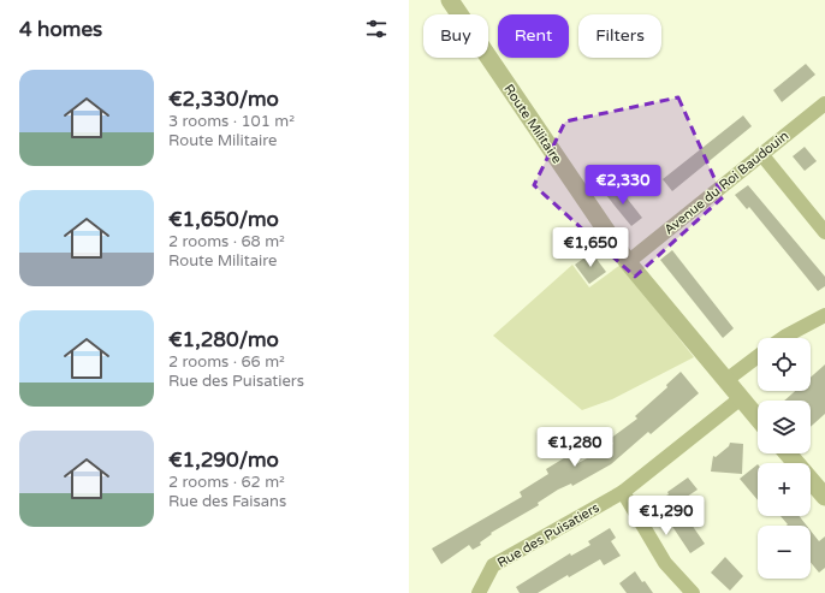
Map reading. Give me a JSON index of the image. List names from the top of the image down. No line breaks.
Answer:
{"streets":{"street":["Route Militaire","Avenue du Roi Baudouin","Rue des Puisatiers"]},"crossings":[["Route Militaire","Avenue du Roi Baudouin"],["Route Militaire","Rue des Puisatiers"]],"page":{"heading":"4 homes","chip":["Buy","Rent","Filters"],"list":[{"name":"€2,330/mo","note":"3 rooms · 101 m² · Route Militaire"},{"name":"€1,650/mo","note":"2 rooms · 68 m² · Route Militaire"},{"name":"€1,280/mo","note":"2 rooms · 66 m² · Rue des Puisatiers"},{"name":"€1,290/mo","note":"2 rooms · 62 m² · Rue des Faisans"}],"price":["€2,330","€1,650","€1,280","€1,290"],"map_buttons":["+","−"]}}
